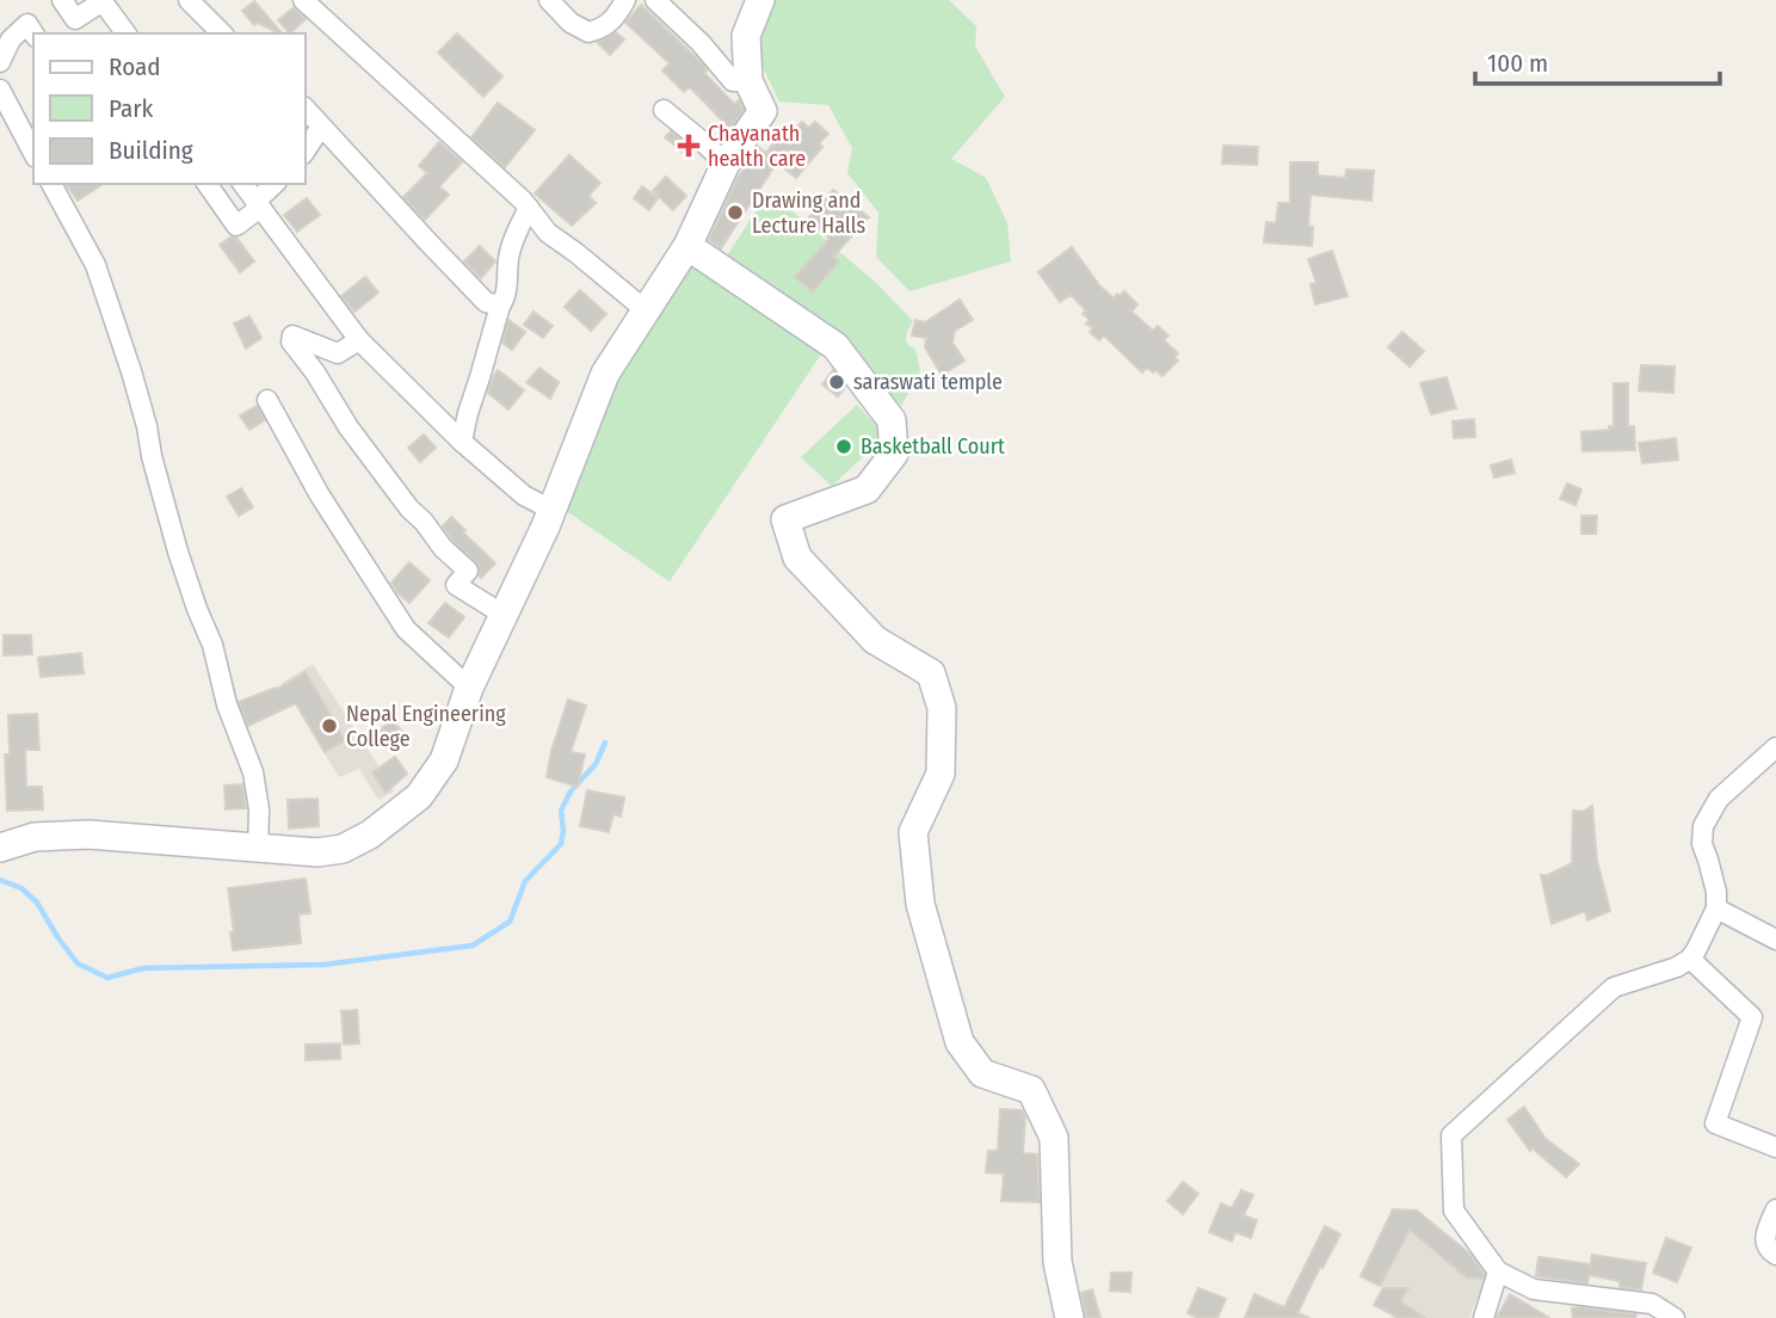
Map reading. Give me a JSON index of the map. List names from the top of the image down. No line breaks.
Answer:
{"places":{"health":["Chayanath health care"],"other":["Drawing and Lecture Halls","saraswati temple","Basketball Court","Nepal Engineering College"]},"legend":["Road","Park","Building"],"scale_bar":"100 m"}
